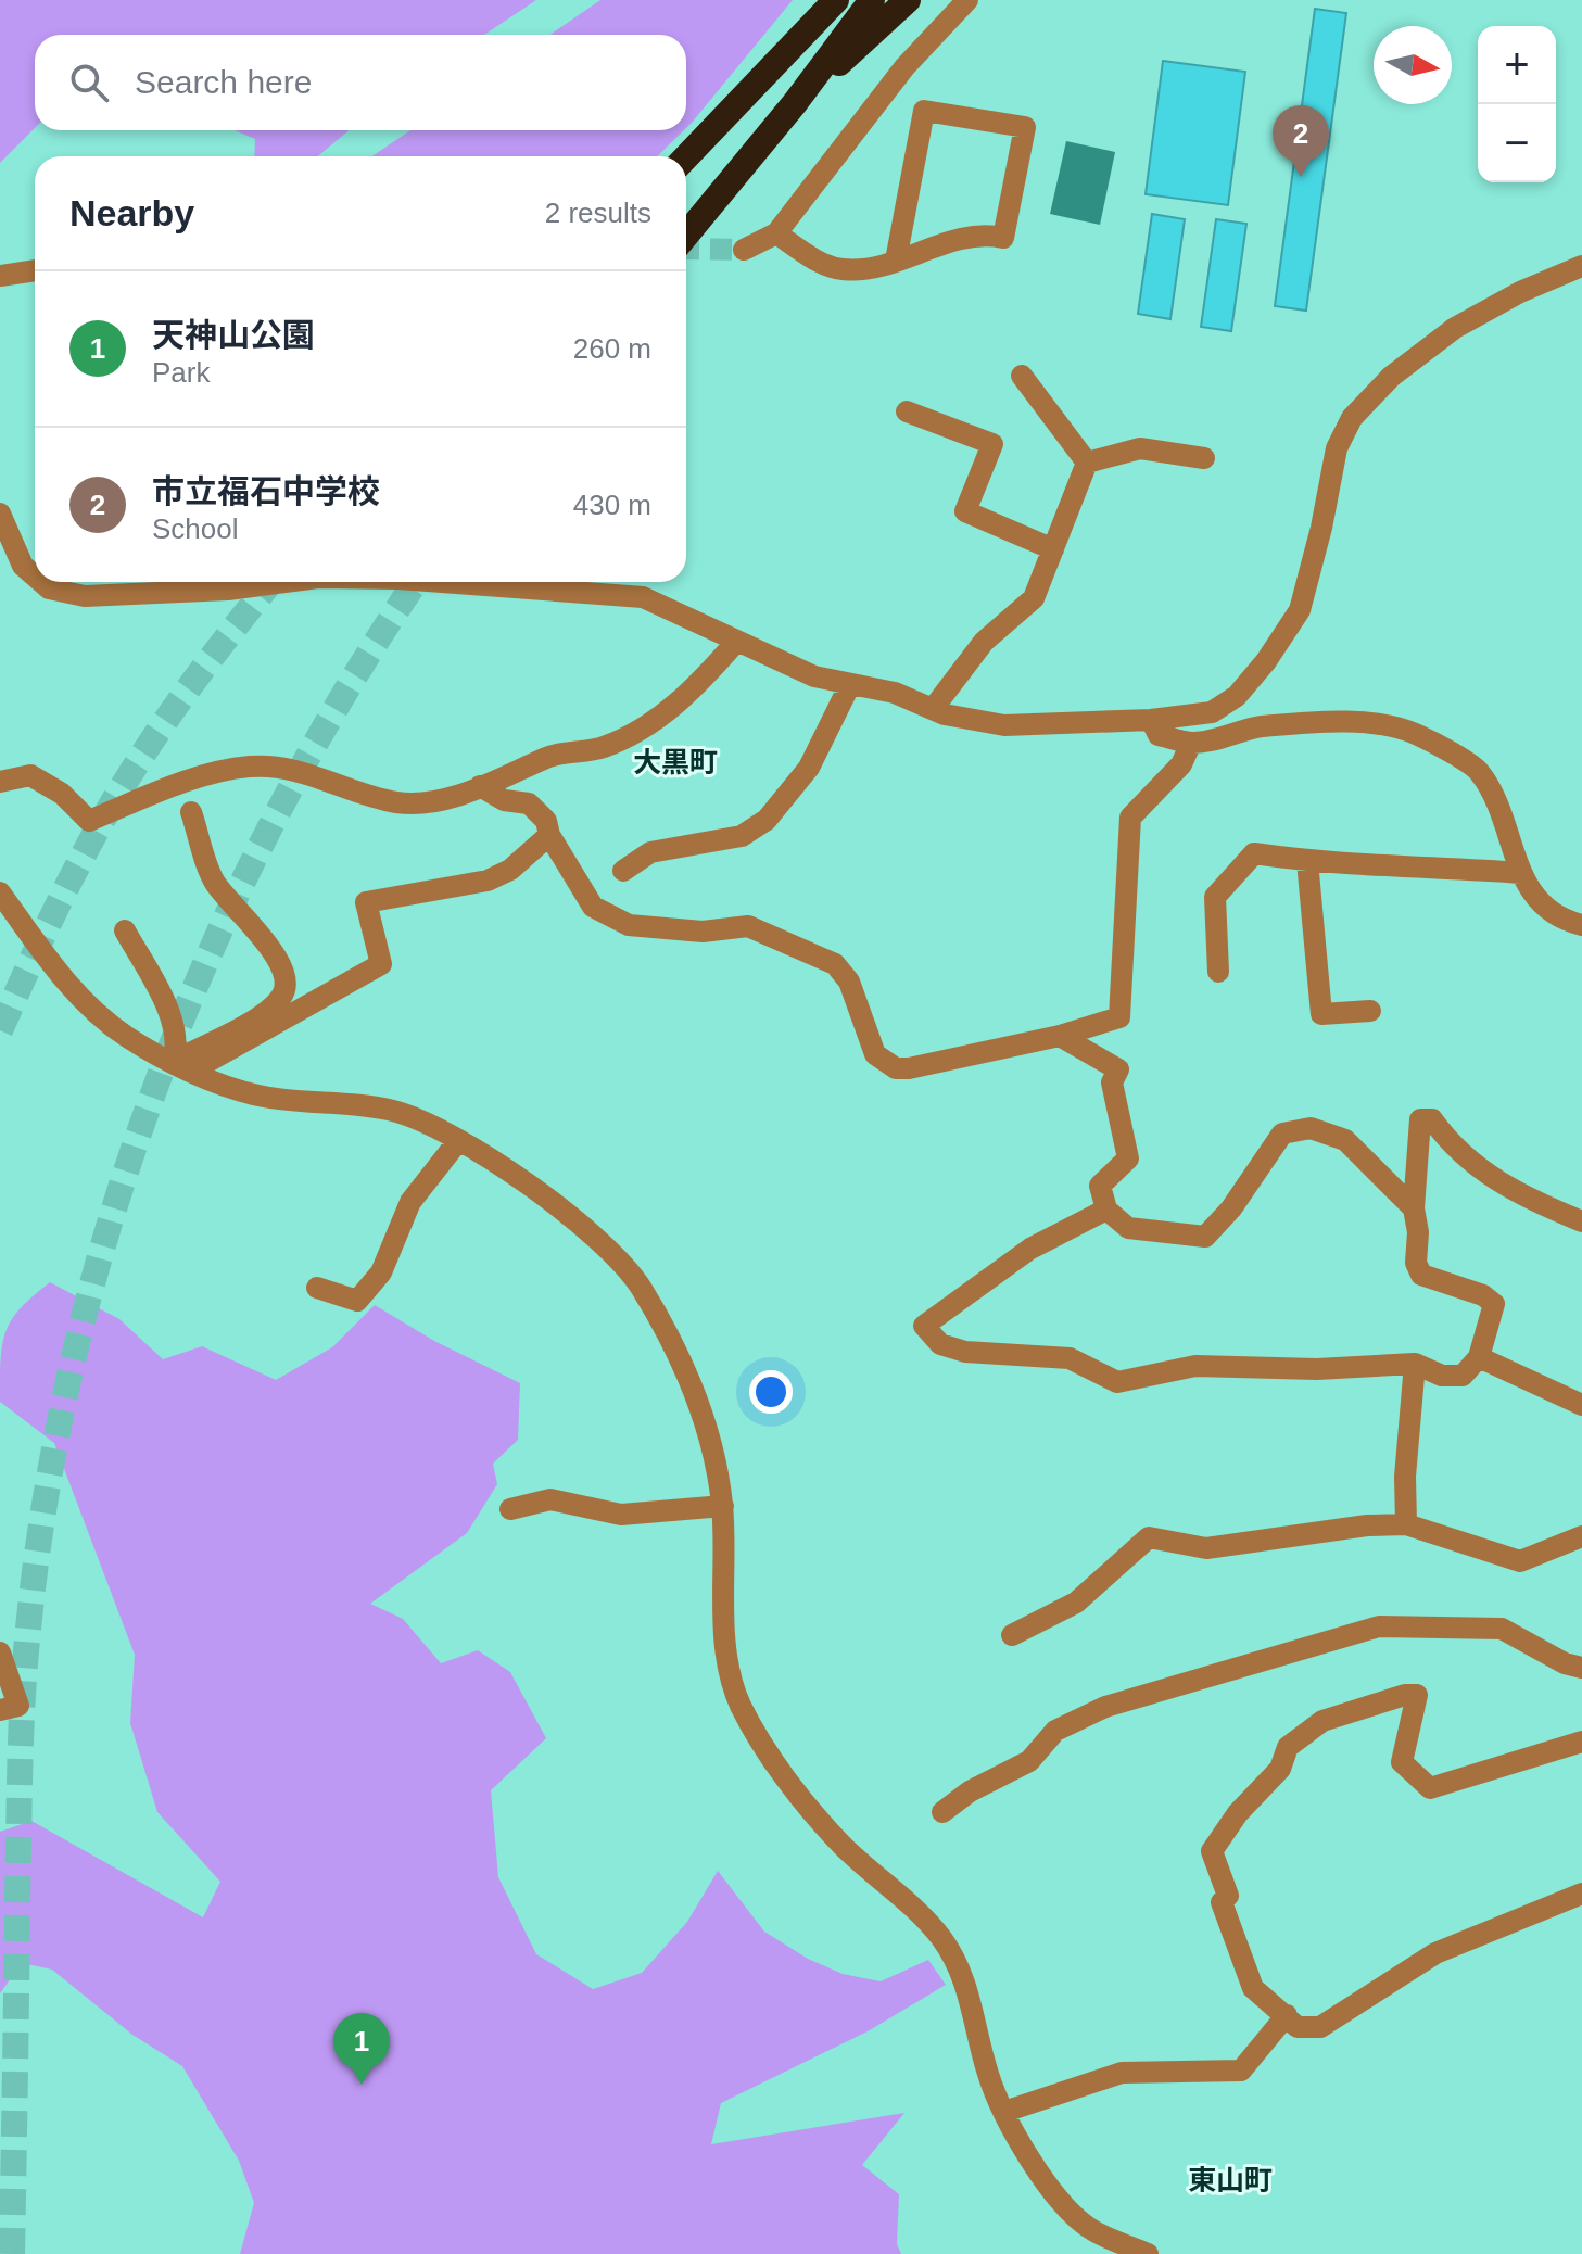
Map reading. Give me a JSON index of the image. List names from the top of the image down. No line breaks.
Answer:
{"districts":["大黒町","東山町"],"north":"right","page":{"map_buttons":["+","−"],"search":"Search here","pins":["2","1"],"heading":["Nearby","2 results"],"list":[{"mark":"1","name":"天神山公園","note":"Park","value":"260 m"},{"mark":"2","name":"市立福石中学校","note":"School","value":"430 m"}]}}
